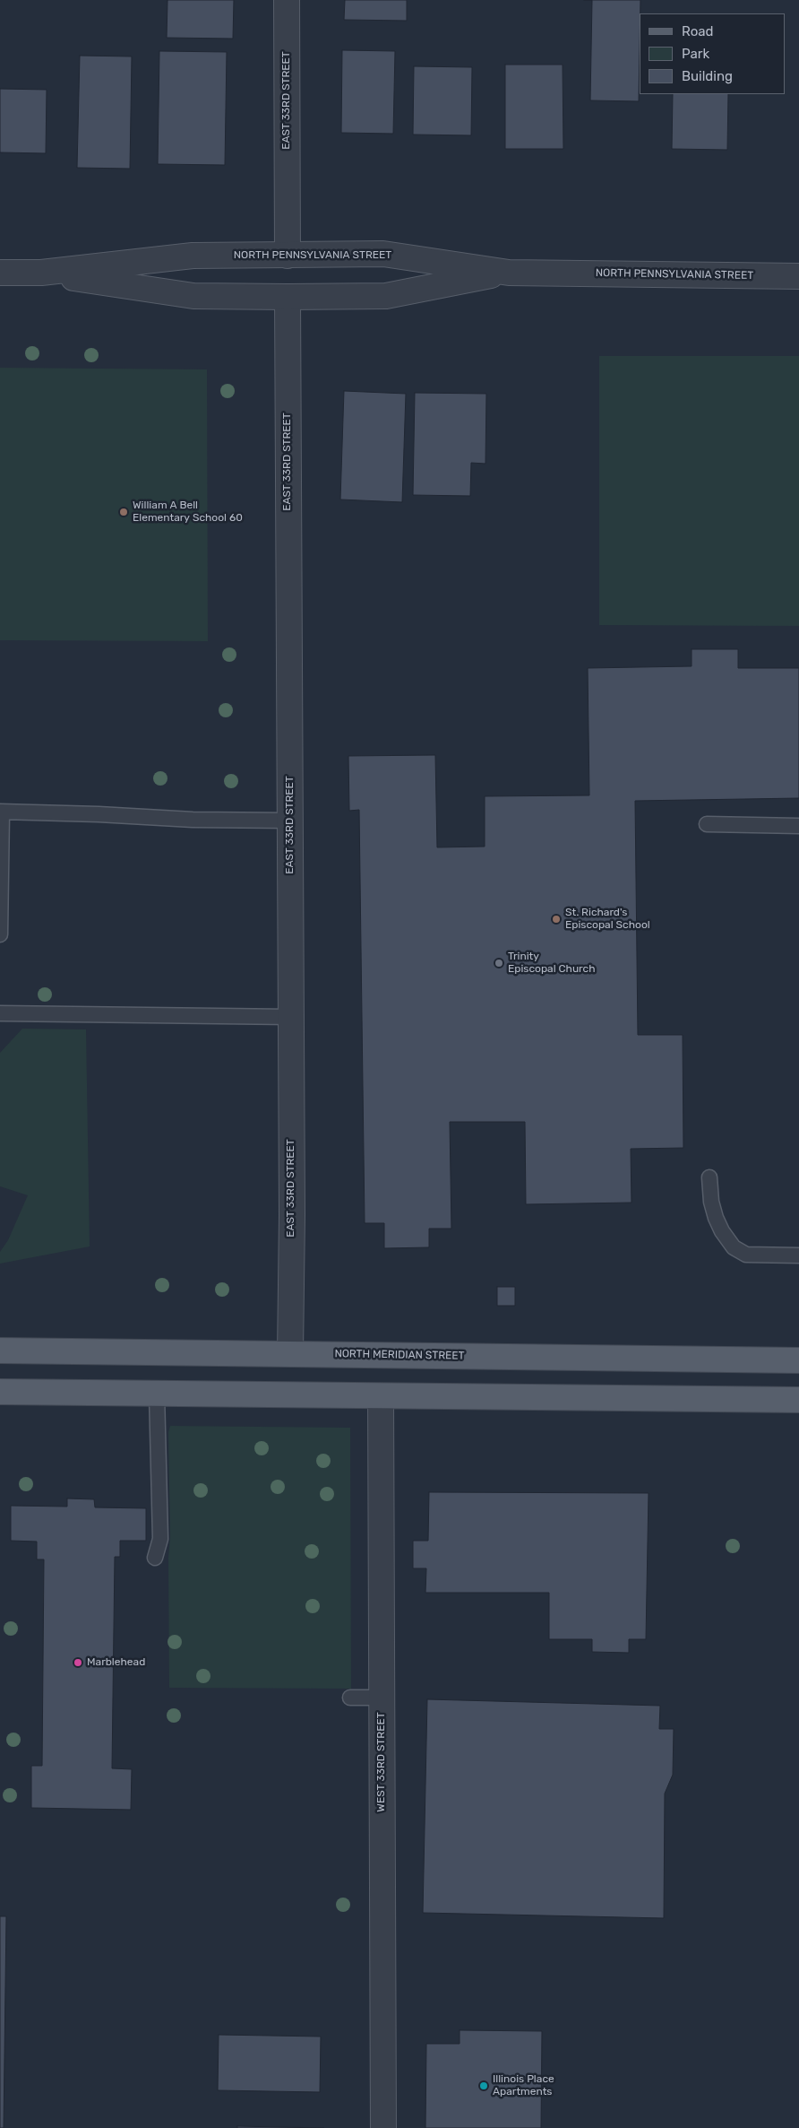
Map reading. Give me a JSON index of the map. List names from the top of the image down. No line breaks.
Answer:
{"streets":{"main road":["NORTH MERIDIAN STREET"],"street":["EAST 33RD STREET","NORTH PENNSYLVANIA STREET","WEST 33RD STREET"]},"crossings":[["EAST 33RD STREET","NORTH PENNSYLVANIA STREET"],["EAST 33RD STREET","NORTH MERIDIAN STREET"]],"places":["William A Bell Elementary School 60","St. Richard's Episcopal School","Trinity Episcopal Church","Marblehead","Illinois Place Apartments"],"legend":["Road","Park","Building"]}
